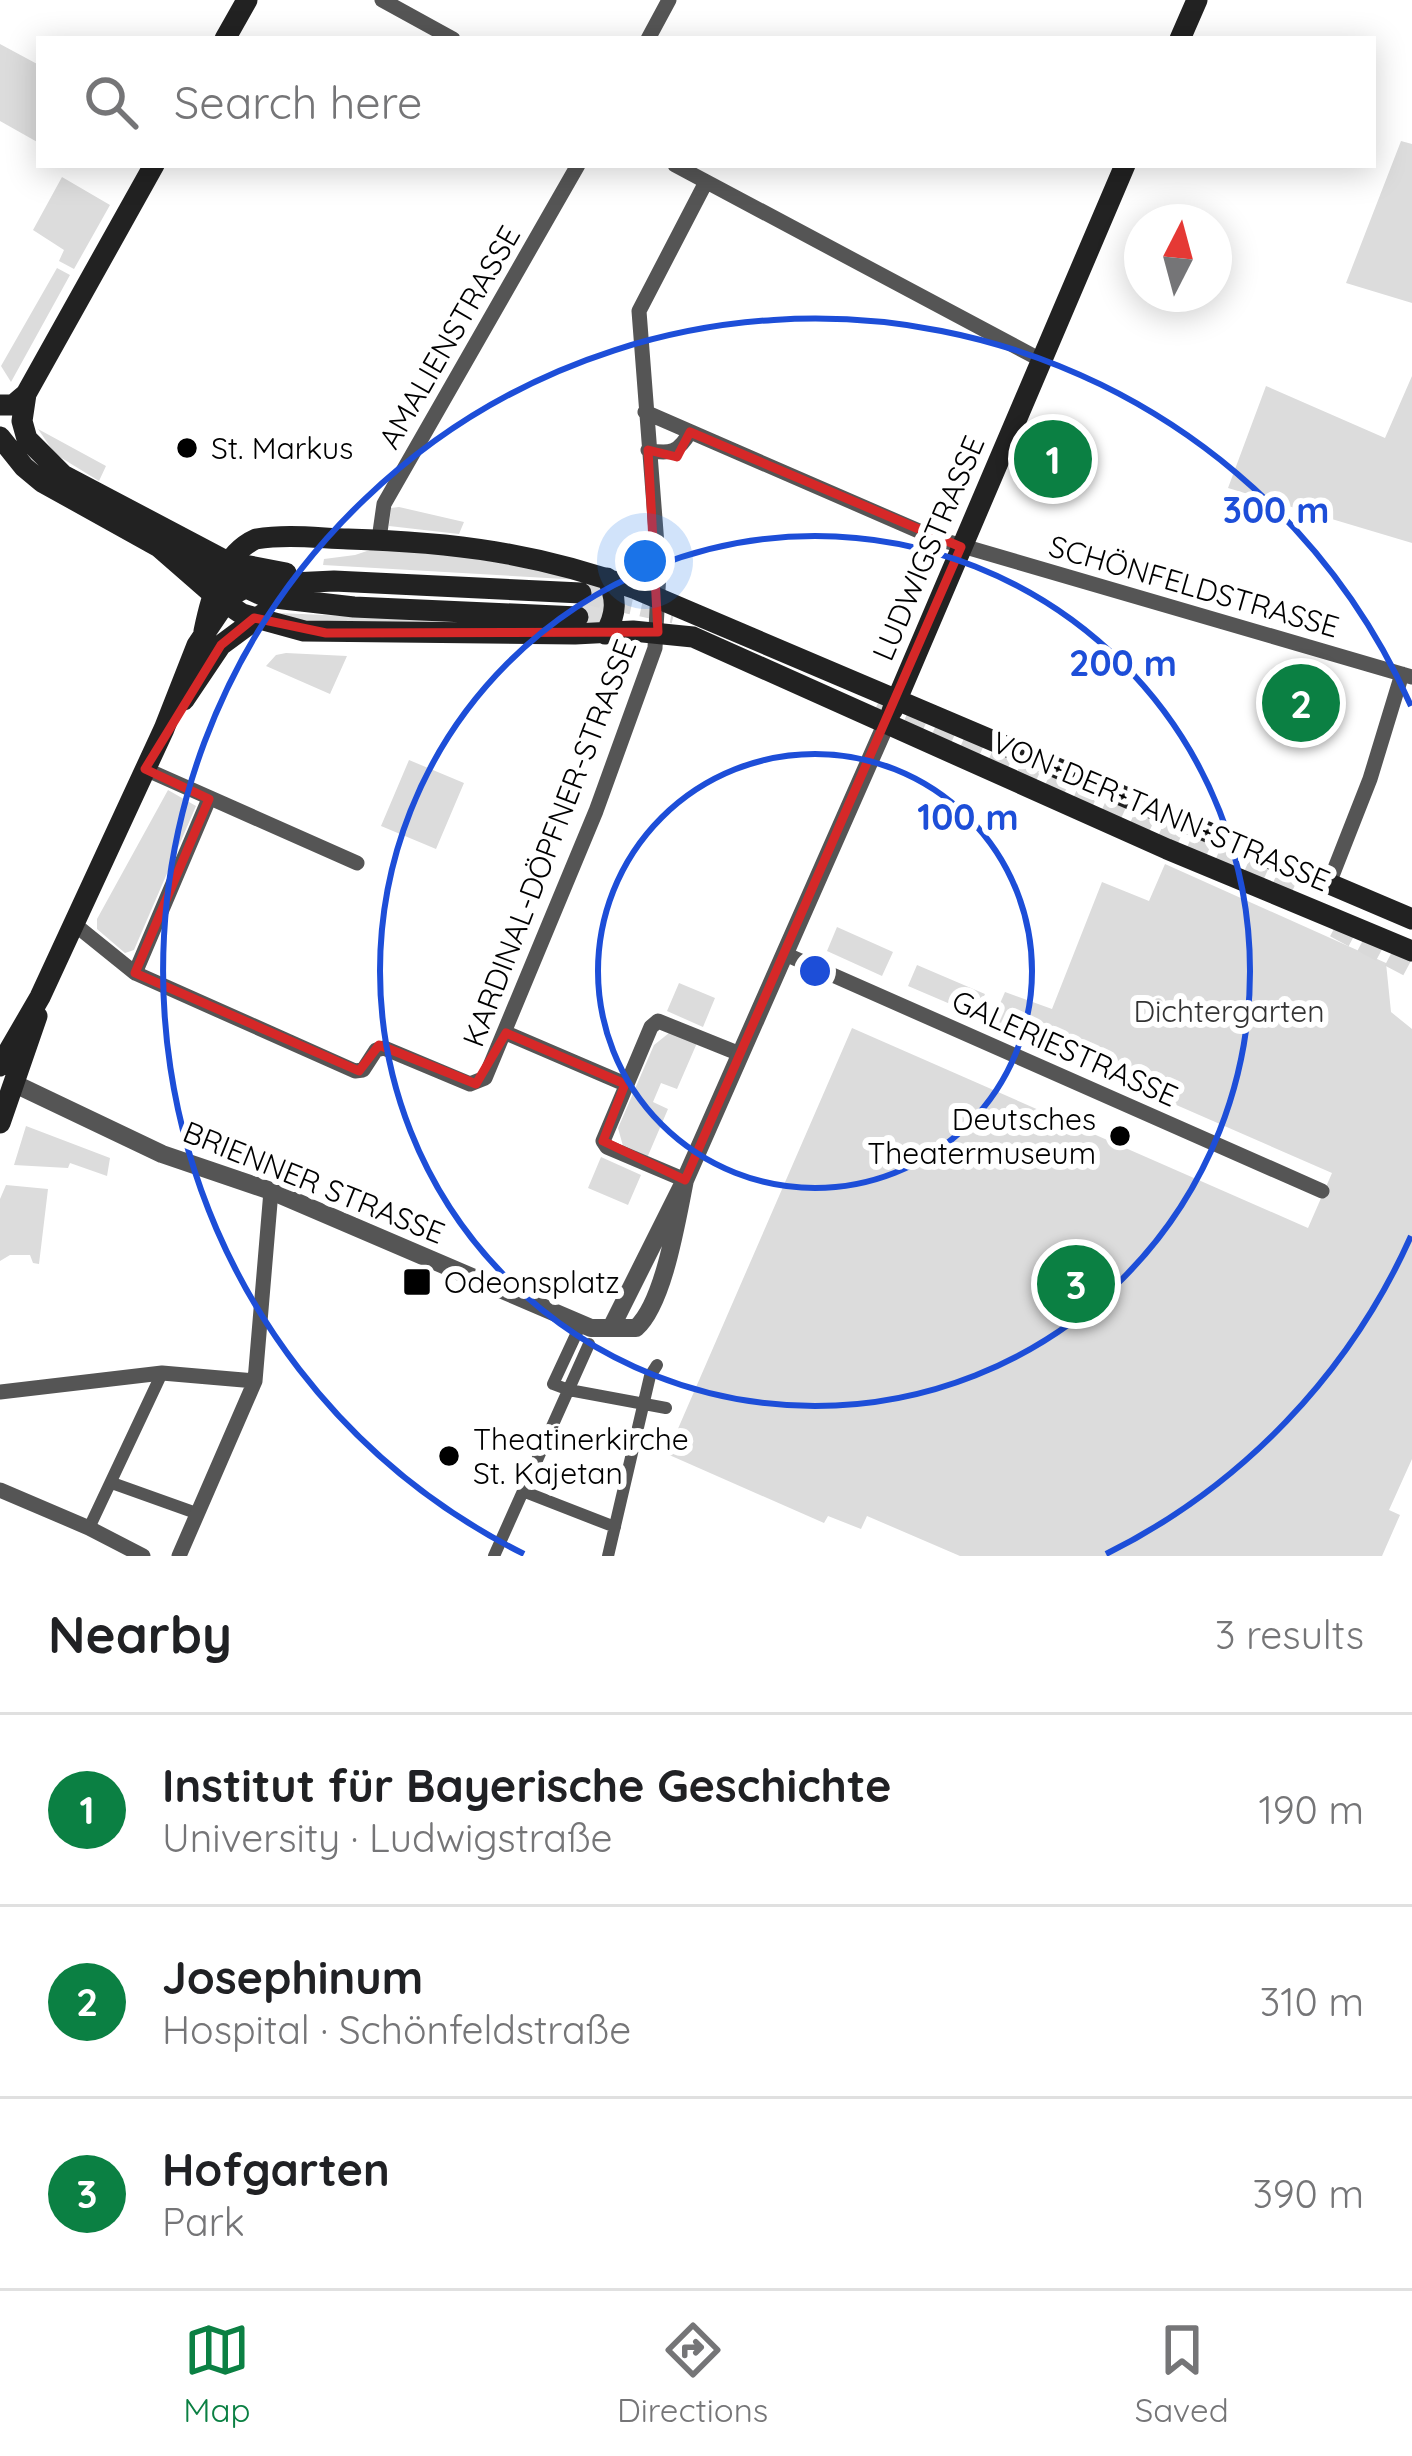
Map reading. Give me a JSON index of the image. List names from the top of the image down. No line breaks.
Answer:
{"streets":{"main road":["LUDWIGSTRASSE","VON-DER-TANN-STRASSE"],"street":["AMALIENSTRASSE","SCHÖNFELDSTRASSE","KARDINAL-DÖPFNER-STRASSE","GALERIESTRASSE","BRIENNER STRASSE"]},"crossings":[["AMALIENSTRASSE","VON-DER-TANN-STRASSE"],["LUDWIGSTRASSE","SCHÖNFELDSTRASSE"],["LUDWIGSTRASSE","VON-DER-TANN-STRASSE"],["LUDWIGSTRASSE","GALERIESTRASSE"],["SCHÖNFELDSTRASSE","KARDINAL-DÖPFNER-STRASSE"],["VON-DER-TANN-STRASSE","KARDINAL-DÖPFNER-STRASSE"]],"parks":["Dichtergarten"],"places":{"other":["St. Markus","Deutsches Theatermuseum","Theatinerkirche St. Kajetan"],"transit":["Odeonsplatz"]},"north":"top","page":{"search":"Search here","pins":["1","2","3"],"heading":["Nearby","3 results"],"list":[{"mark":"1","name":"Institut für Bayerische Geschichte","note":"University · Ludwigstraße","value":"190 m"},{"mark":"2","name":"Josephinum","note":"Hospital · Schönfeldstraße","value":"310 m"},{"mark":"3","name":"Hofgarten","note":"Park","value":"390 m"}],"nav":["Map","Directions","Saved"]},"rings":["300 m","200 m","100 m"]}
